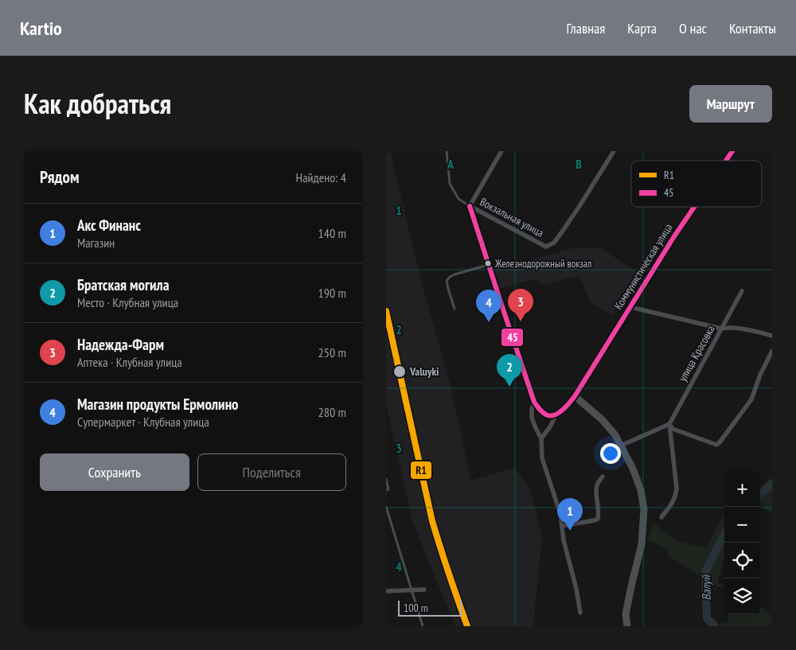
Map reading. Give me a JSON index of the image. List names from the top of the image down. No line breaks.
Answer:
{"streets":{"main road":["Коммунистическая улица"],"street":["Вокзальная улица","улица Красовка"]},"water":["Валуй"],"places":["Железнодорожный вокзал","Valuyki"],"lines":["transit line 45","transit line R1"],"legend":["R1","45"],"scale_bar":"100 m","page":{"header":"Kartio","nav":["Главная","Карта","О нас","Контакты"],"title":"Как добраться","buttons":["Маршрут",["Сохранить","Поделиться"]],"heading":["Рядом","Найдено: 4"],"list":[{"mark":"1","name":"Акс Финанс","note":"Магазин","value":"140 m"},{"mark":"2","name":"Братская могила","note":"Место · Клубная улица","value":"190 m"},{"mark":"3","name":"Надежда-Фарм","note":"Аптека · Клубная улица","value":"250 m"},{"mark":"4","name":"Магазин продукты Ермолино","note":"Супермаркет · Клубная улица","value":"280 m"}],"pins":["3","4","2","1"],"map_buttons":["+","−"],"scale":"100 m"},"grid":{"columns":["A","B"],"rows":["1","2","3","4"]}}
